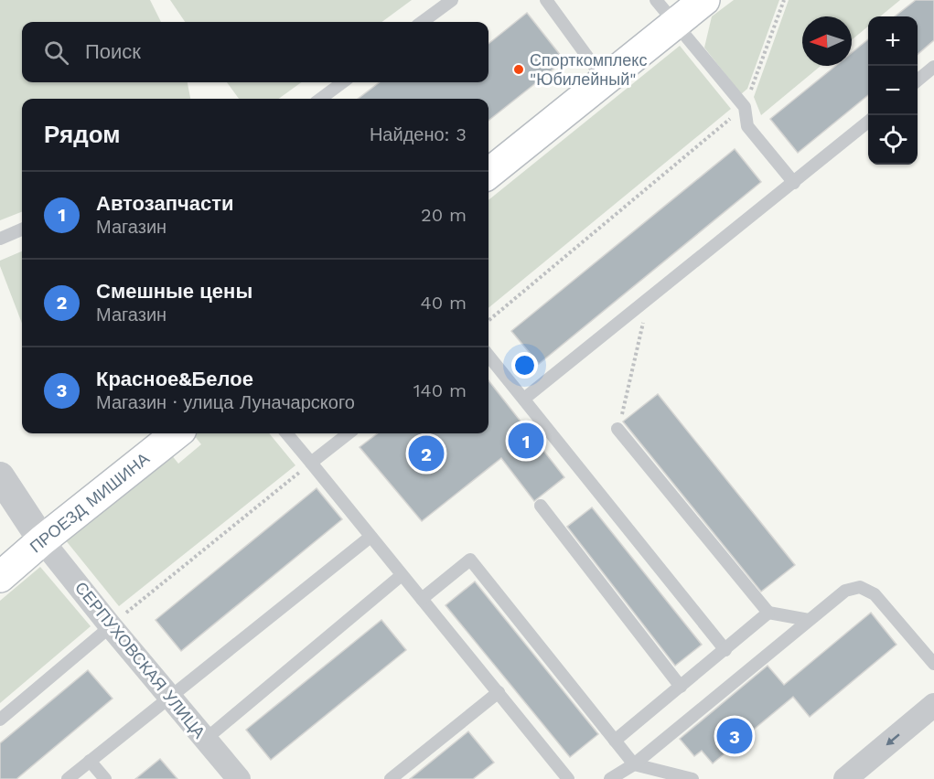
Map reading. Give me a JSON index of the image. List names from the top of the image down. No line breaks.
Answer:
{"streets":{"main road":["ПРОЕЗД МИШИНА"],"street":["СЕРПУХОВСКАЯ УЛИЦА"]},"crossings":[["ПРОЕЗД МИШИНА","СЕРПУХОВСКАЯ УЛИЦА"]],"places":["Спорткомплекс \"Юбилейный\""],"north":"left","page":{"map_buttons":["+","−"],"search":"Поиск","heading":["Рядом","Найдено: 3"],"list":[{"mark":"1","name":"Автозапчасти","note":"Магазин","value":"20 m"},{"mark":"2","name":"Смешные цены","note":"Магазин","value":"40 m"},{"mark":"3","name":"Красное&Белое","note":"Магазин · улица Луначарского","value":"140 m"}],"pins":["1","2","3"]}}
